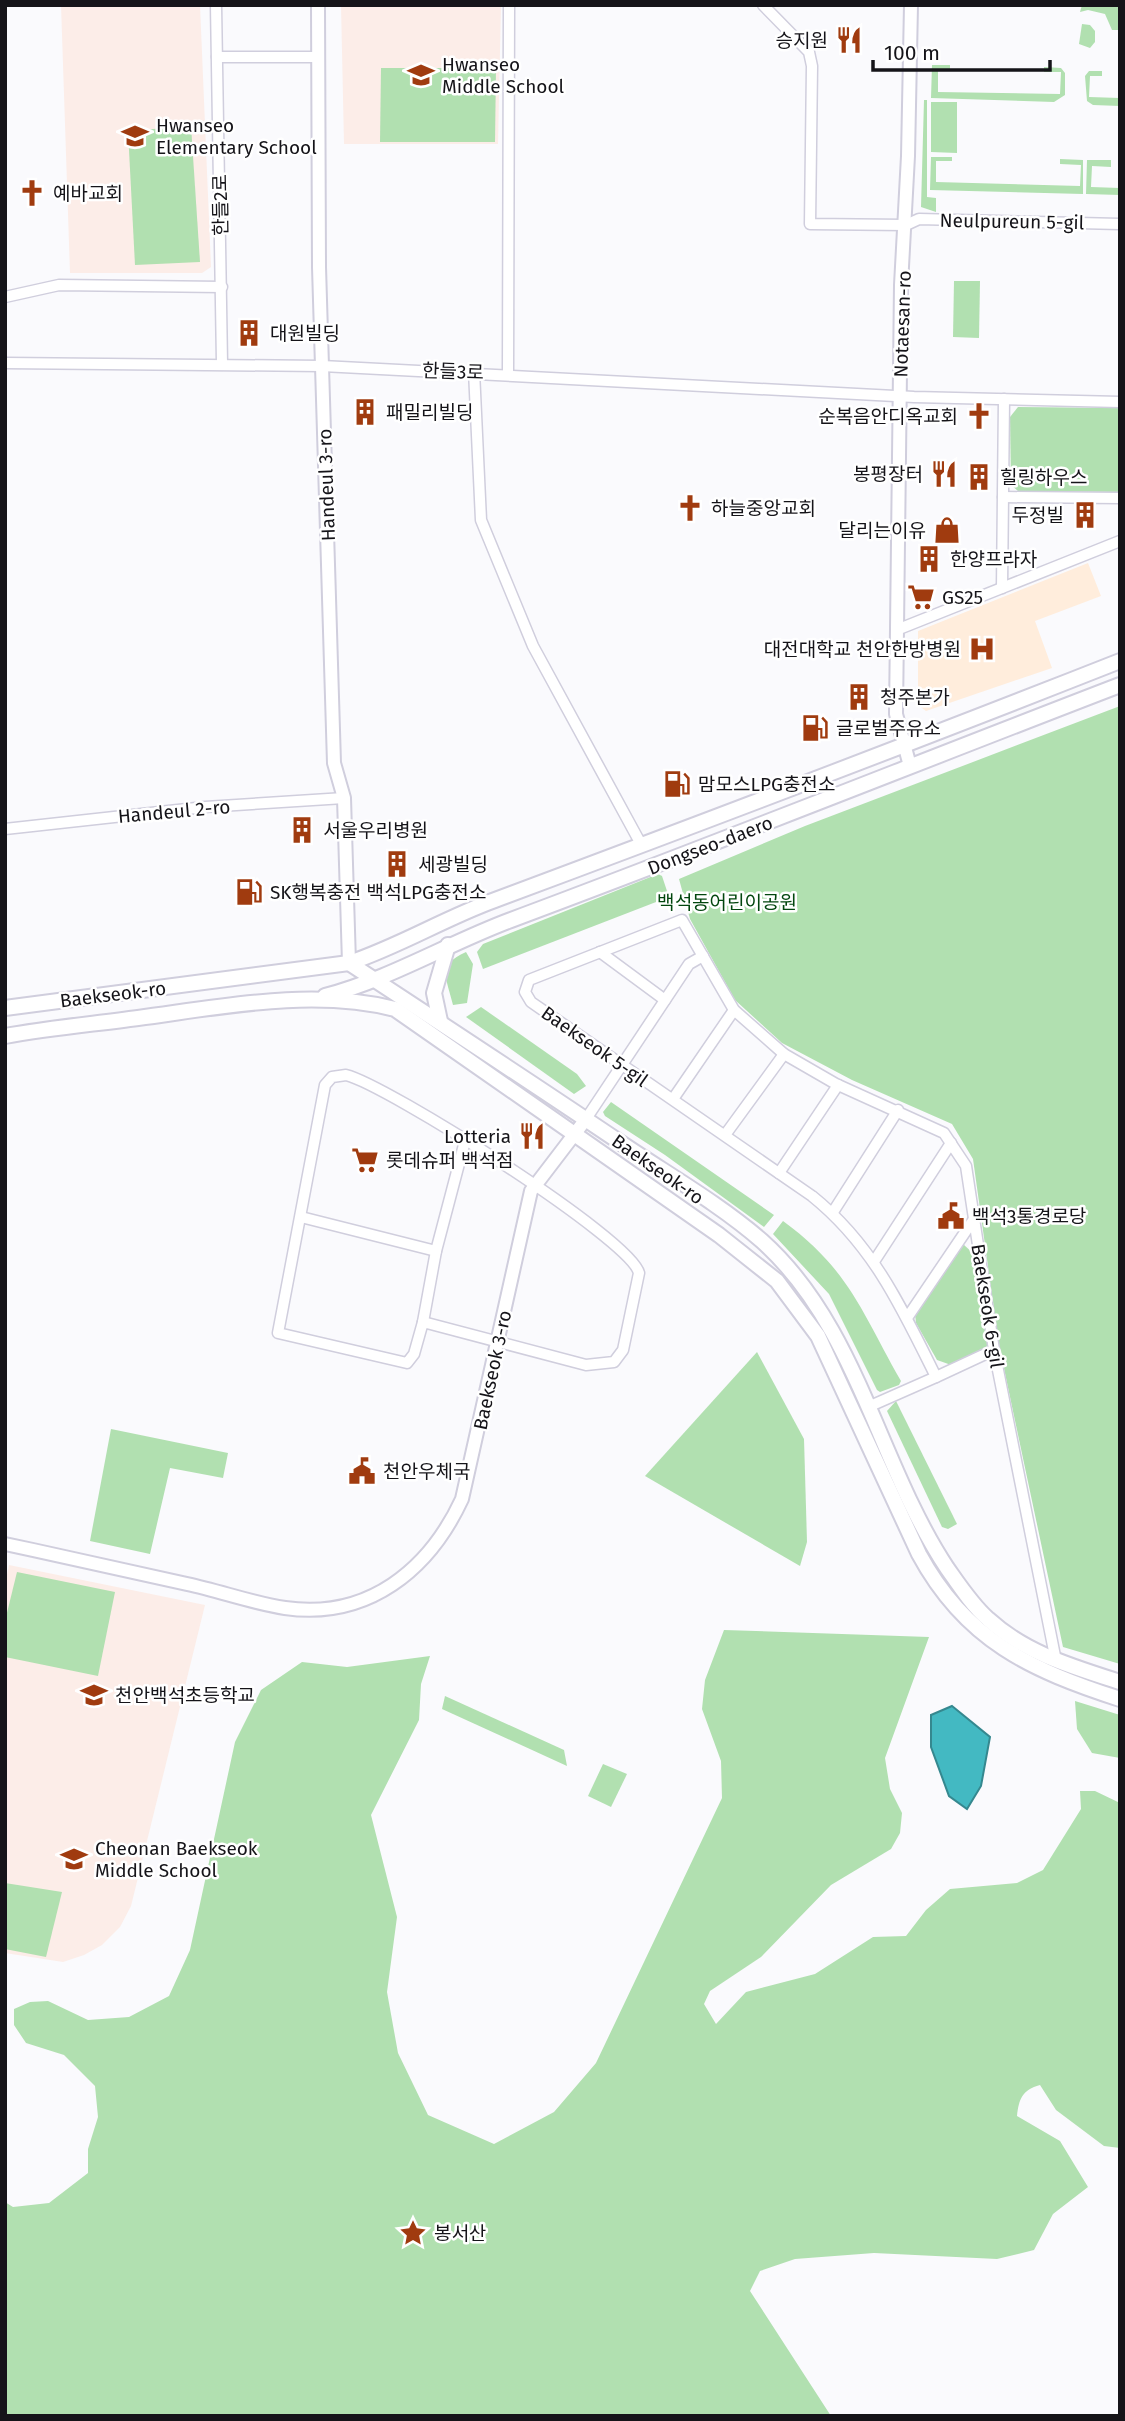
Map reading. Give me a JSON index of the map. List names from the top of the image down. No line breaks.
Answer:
{"streets":{"main road":["Dongseo-daero","Baekseok-ro"],"street":["한들2로","Neulpureun 5-gil","Notaesan-ro","한들3로","Handeul 3-ro","Handeul 2-ro","Baekseok 5-gil","Baekseok 6-gil","Baekseok 3-ro"]},"crossings":[["한들2로","한들3로"],["Neulpureun 5-gil","Notaesan-ro"],["Notaesan-ro","한들3로"],["Notaesan-ro","Dongseo-daero"],["한들3로","Handeul 3-ro"],["Handeul 3-ro","Handeul 2-ro"],["Handeul 3-ro","Dongseo-daero"],["Handeul 3-ro","Baekseok-ro"],["Dongseo-daero","Baekseok-ro"],["Baekseok-ro","Baekseok 6-gil"],["Baekseok-ro","Baekseok 3-ro"],["Baekseok 5-gil","Baekseok 6-gil"],["Baekseok 5-gil","Baekseok 3-ro"],["Baekseok 6-gil","Baekseok 3-ro"]],"parks":["백석동어린이공원"],"places":{"restaurant":["승지원","봉평장터","Lotteria"],"school or university":["Hwanseo Middle School","Hwanseo Elementary School","천안백석초등학교","Cheonan Baekseok Middle School"],"church":["예바교회","순복음안디옥교회","하늘중앙교회"],"building":["대원빌딩","패밀리빌딩","힐링하우스","두정빌","한양프라자","청주본가","서울우리병원","세광빌딩"],"shop":["달리는이유"],"supermarket":["GS25","롯데슈퍼 백석점"],"hospital":["대전대학교 천안한방병원"],"fuel station":["글로벌주유소","맘모스LPG충전소","SK행복충전 백석LPG충전소"],"public building":["백석3통경로당","천안우체국"],"place":["봉서산"]},"scale_bar":"100 m"}
